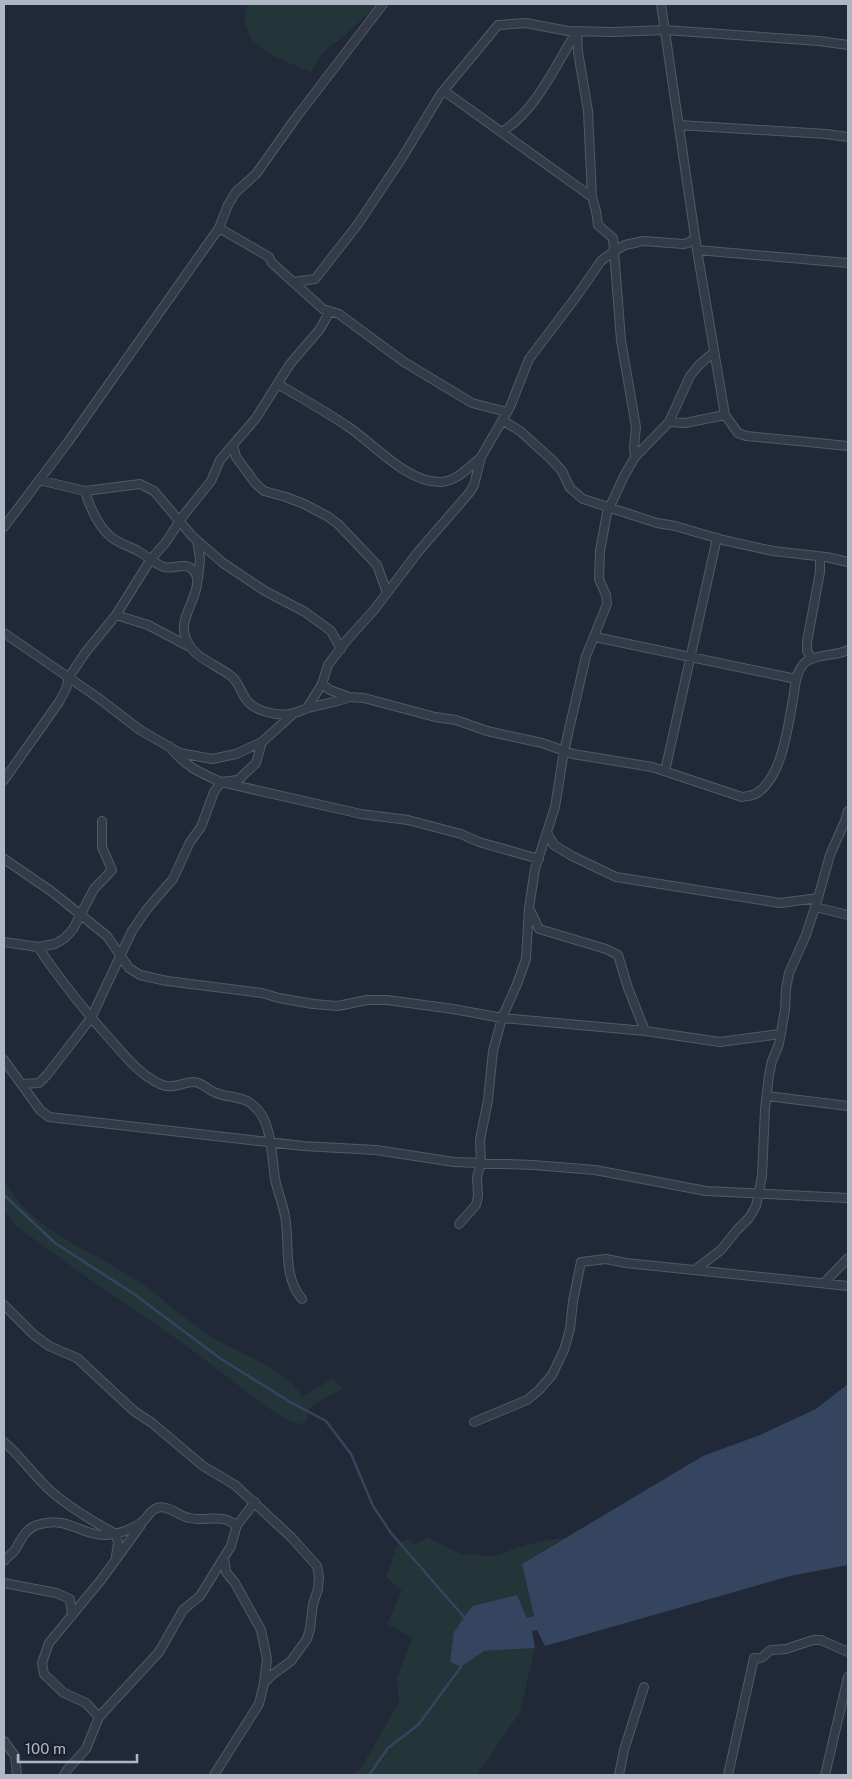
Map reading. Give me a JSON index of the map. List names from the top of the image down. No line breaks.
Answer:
{"scale_bar":"100 m"}
